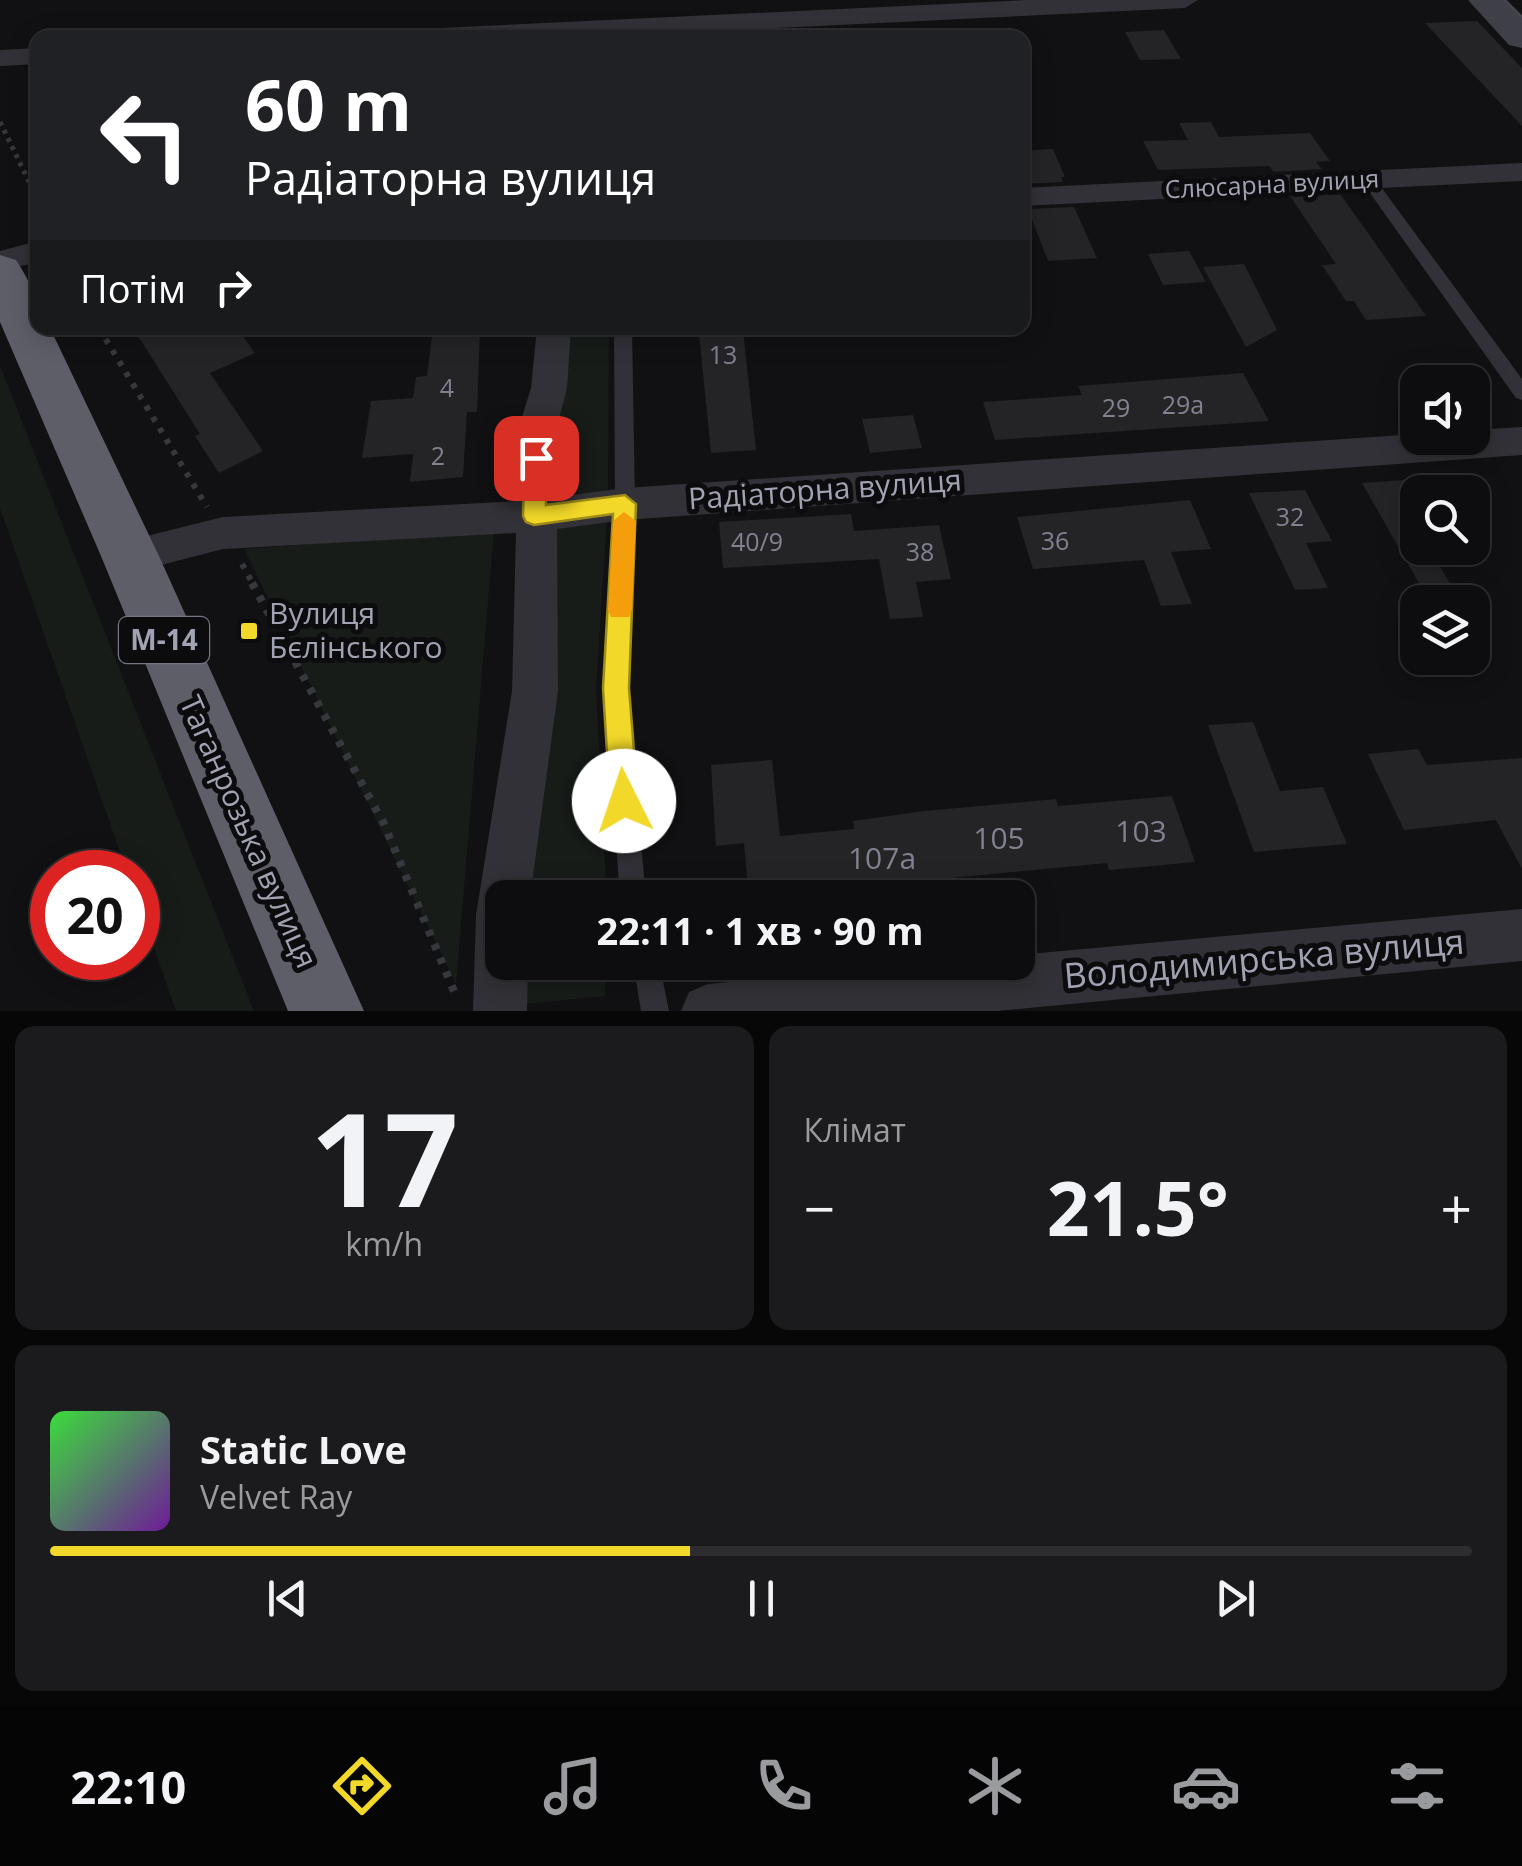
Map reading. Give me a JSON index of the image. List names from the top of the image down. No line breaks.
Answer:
{"streets":{"highway":["М-14","Таганрозька вулиця"],"street":["Слюсарна вулиця","Радіаторна вулиця","Володимирська вулиця"]},"crossings":[["Радіаторна вулиця","Таганрозька вулиця"]],"places":{"transit":["Вулиця Бєлінського"]},"house_numbers":["13","4","29а","29","2","32","36","40/9","38","103","105","107а"],"page":{"turn":["60 m","Радіаторна вулиця"],"then":"Потім","limit":"20","trip":"22:11 · 1 хв · 90 m","tile":[["17","km/h"],"Клімат"],"heat":["−","21.5°","+"],"song":["Static Love","Velvet Ray"],"tabs":"22:10"}}
